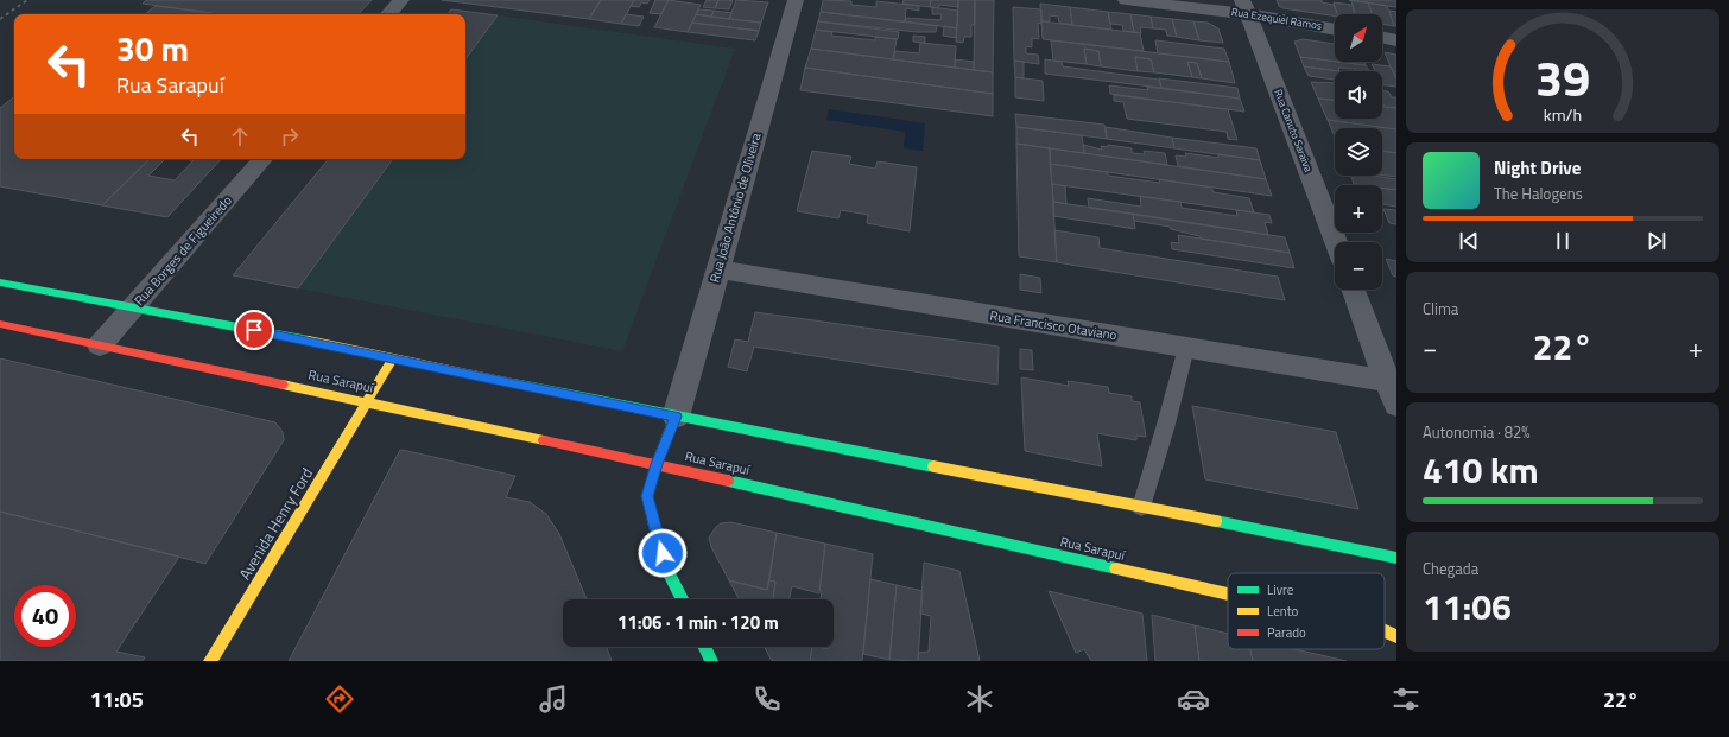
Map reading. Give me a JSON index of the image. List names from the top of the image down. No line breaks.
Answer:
{"streets":{"main road":["Rua Sarapuí","Avenida Henry Ford"],"street":["Rua Ezequiel Ramos","Rua Canuto Saraiva","Rua João Antônio de Oliveira","Rua Borges de Figueiredo","Rua Francisco Otaviano"]},"crossings":[["Rua Ezequiel Ramos","Rua Canuto Saraiva"],["Rua João Antônio de Oliveira","Rua Francisco Otaviano"],["Rua Borges de Figueiredo","Rua Sarapuí"],["Rua Sarapuí","Avenida Henry Ford"]],"legend":["Livre","Lento","Parado"],"north":"top right","page":{"map_buttons":["+","−"],"turn":["30 m","Rua Sarapuí"],"song":["Night Drive","The Halogens"],"tile":["Clima",["Autonomia · 82%","410 km"],["Chegada","11:06"]],"heat":["−","22°","+"],"limit":"40","trip":"11:06 · 1 min · 120 m","tabs":["11:05","22°"],"gauge":["39","km/h"]}}
